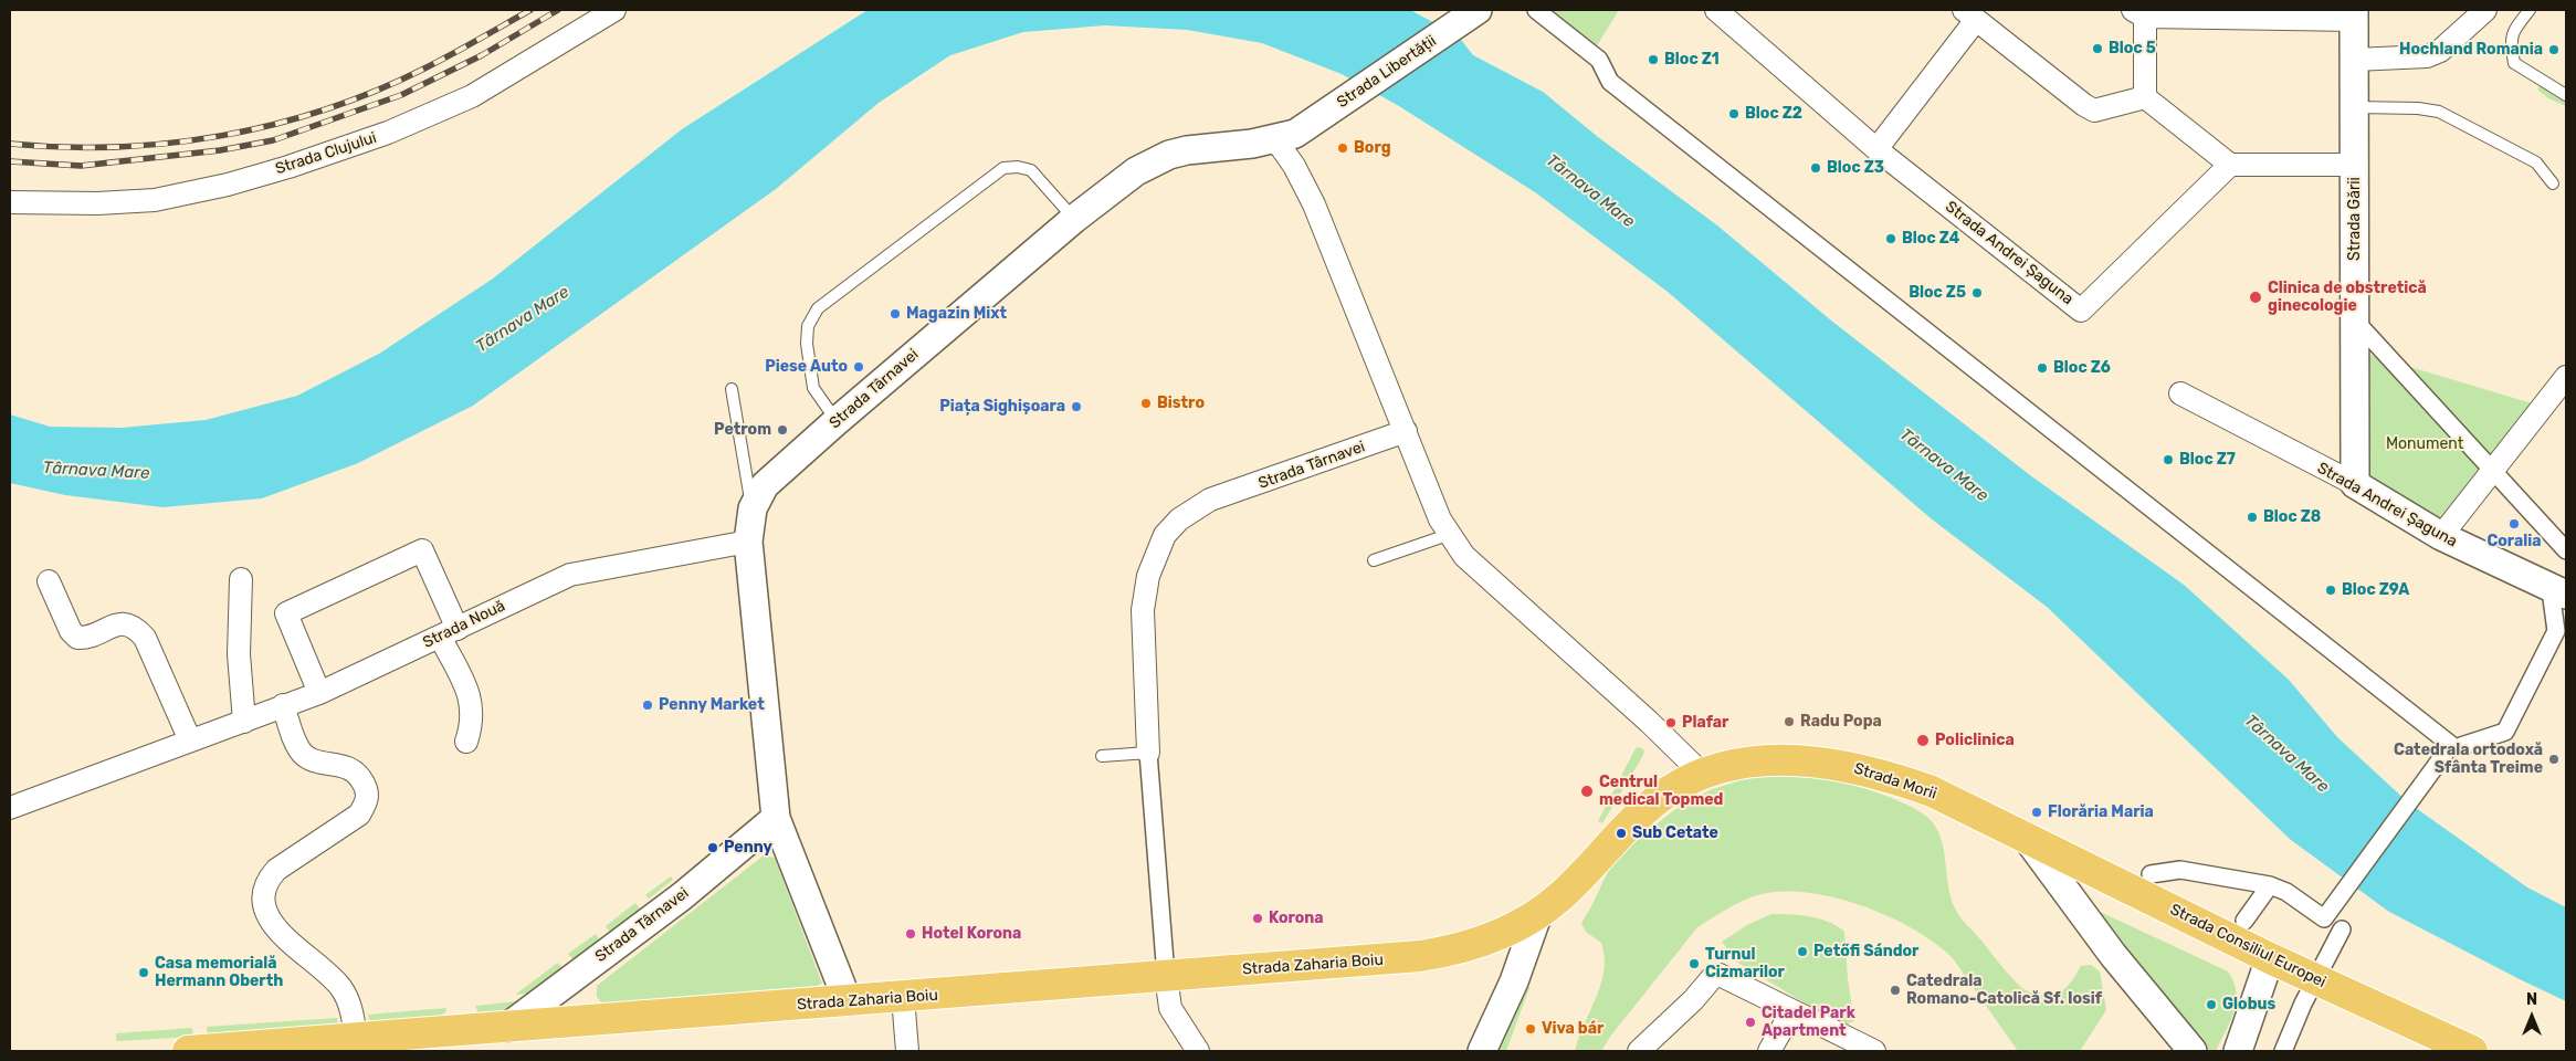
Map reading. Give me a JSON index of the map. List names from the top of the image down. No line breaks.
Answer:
{"streets":{"highway":["Strada Morii","Strada Consiliul Europei","Strada Zaharia Boiu"],"street":["Strada Libertății","Strada Clujului","Strada Gării","Strada Andrei Șaguna","Strada Târnavei","Strada Nouă"]},"crossings":[["Strada Libertății","Strada Târnavei"],["Strada Gării","Strada Andrei Șaguna"],["Strada Târnavei","Strada Nouă"],["Strada Târnavei","Strada Zaharia Boiu"],["Strada Morii","Strada Consiliul Europei"],["Strada Morii","Strada Zaharia Boiu"]],"water":["Târnava Mare"],"parks":["Monument"],"places":["Bloc 5","Hochland Romania","Bloc Z1","Bloc Z2","Borg","Bloc Z3","Bloc Z4","Bloc Z5","Clinica de obstretică ginecologie","Magazin Mixt","Piese Auto","Bloc Z6","Bistro","Piața Sighișoara","Petrom","Bloc Z7","Bloc Z8","Coralia","Bloc Z9A","Penny Market","Radu Popa","Plafar","Policlinica","Catedrala ortodoxă Sfânta Treime","Centrul medical Topmed","Florăria Maria","Sub Cetate","Penny","Korona","Hotel Korona","Petőfi Sándor","Turnul Cizmarilor","Casa memorială Hermann Oberth","Catedrala Romano-Catolică Sf. Iosif","Globus","Citadel Park Apartment","Viva bár"],"north":"top"}
